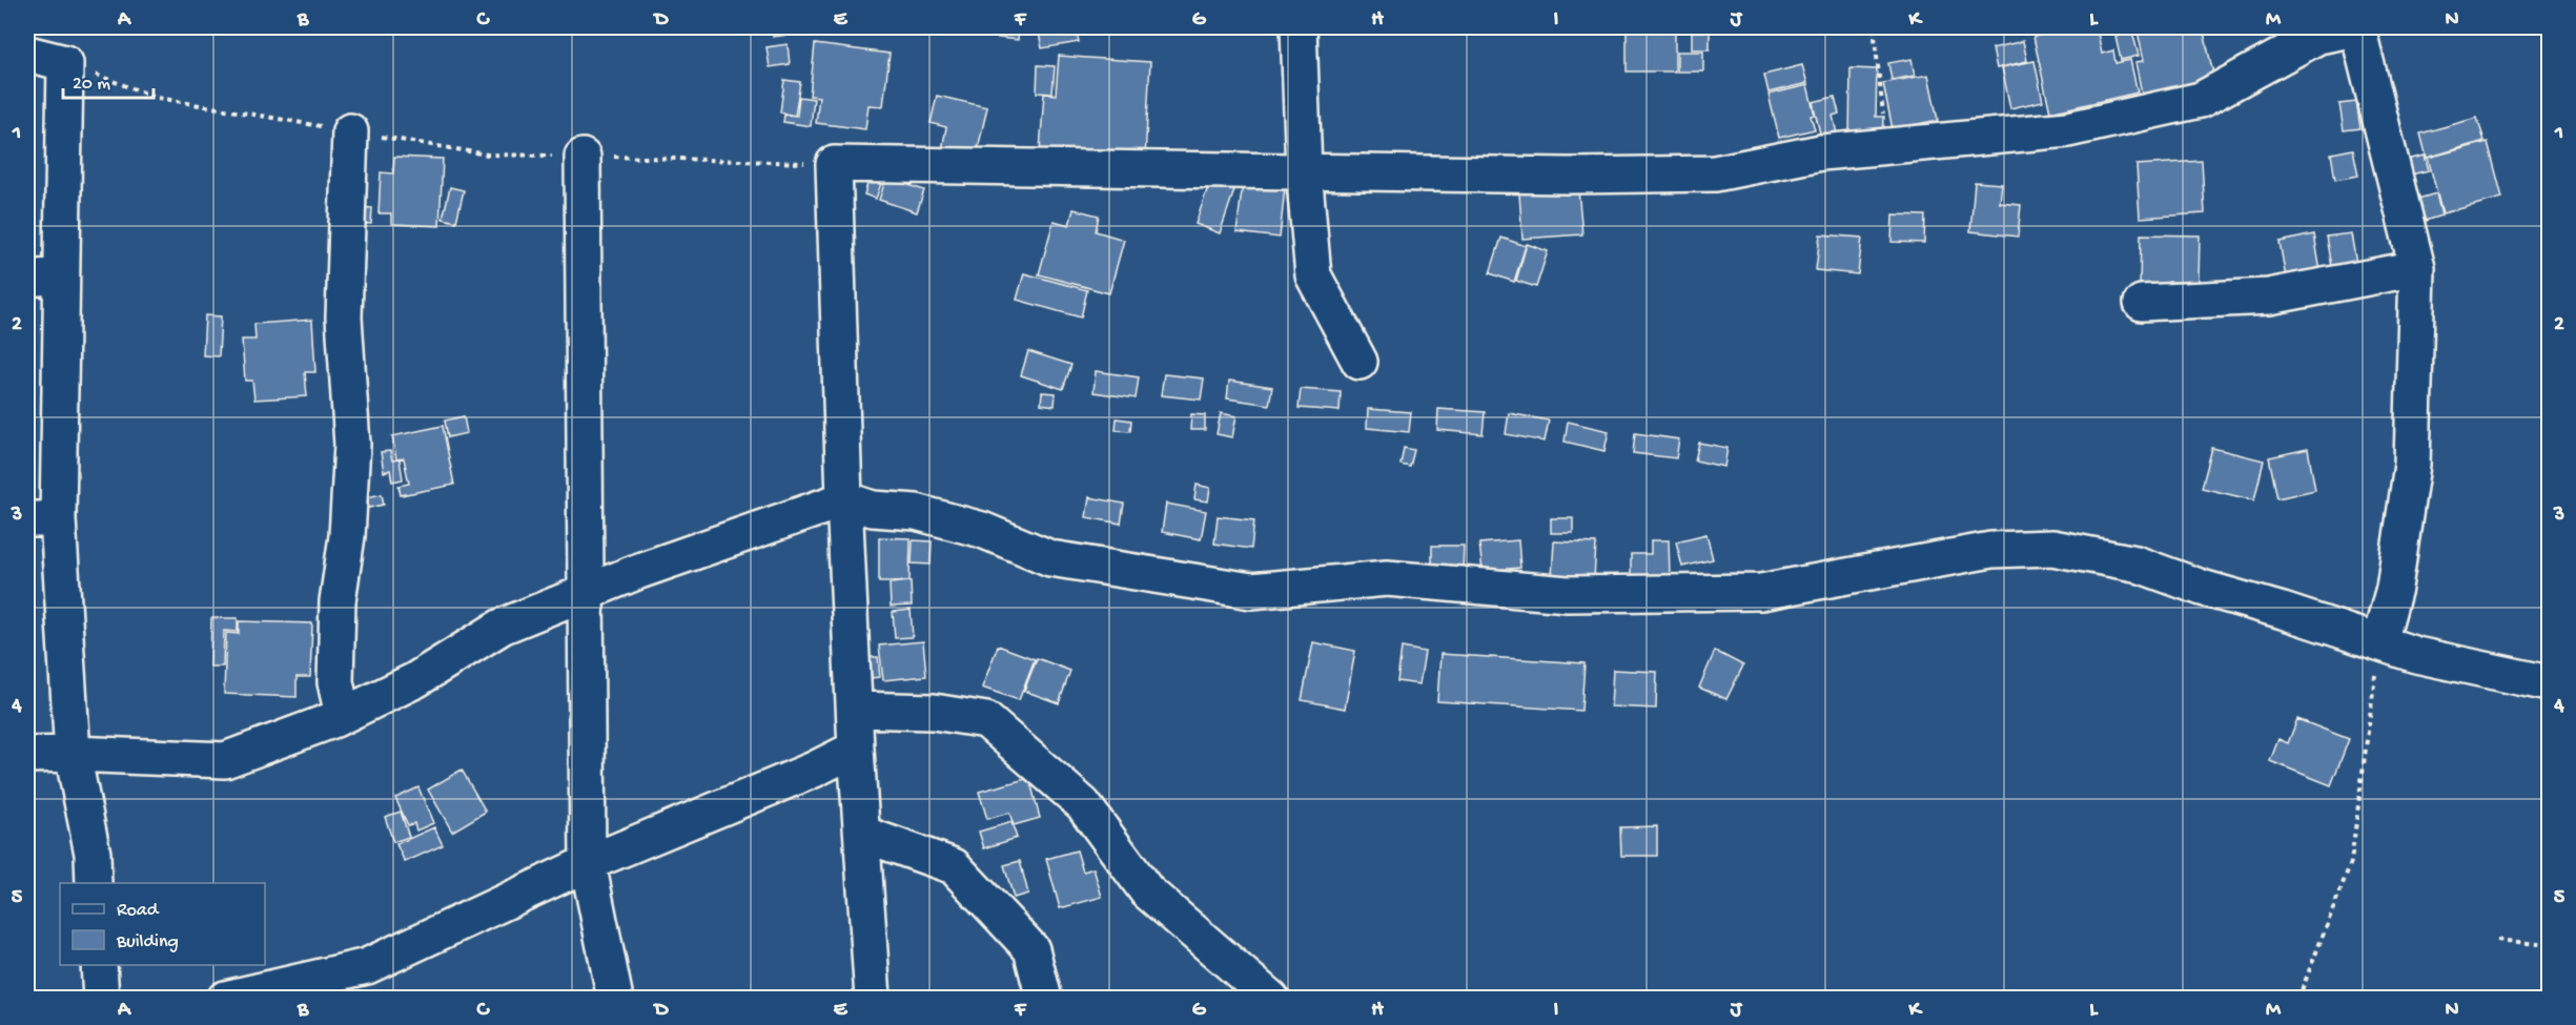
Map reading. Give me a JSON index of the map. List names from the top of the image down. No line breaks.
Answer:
{"legend":["Road","Building"],"scale_bar":"20 m","grid":{"columns":["A","B","C","D","E","F","G","H","I","J","K","L","M","N"],"rows":["1","2","3","4","5"]}}
